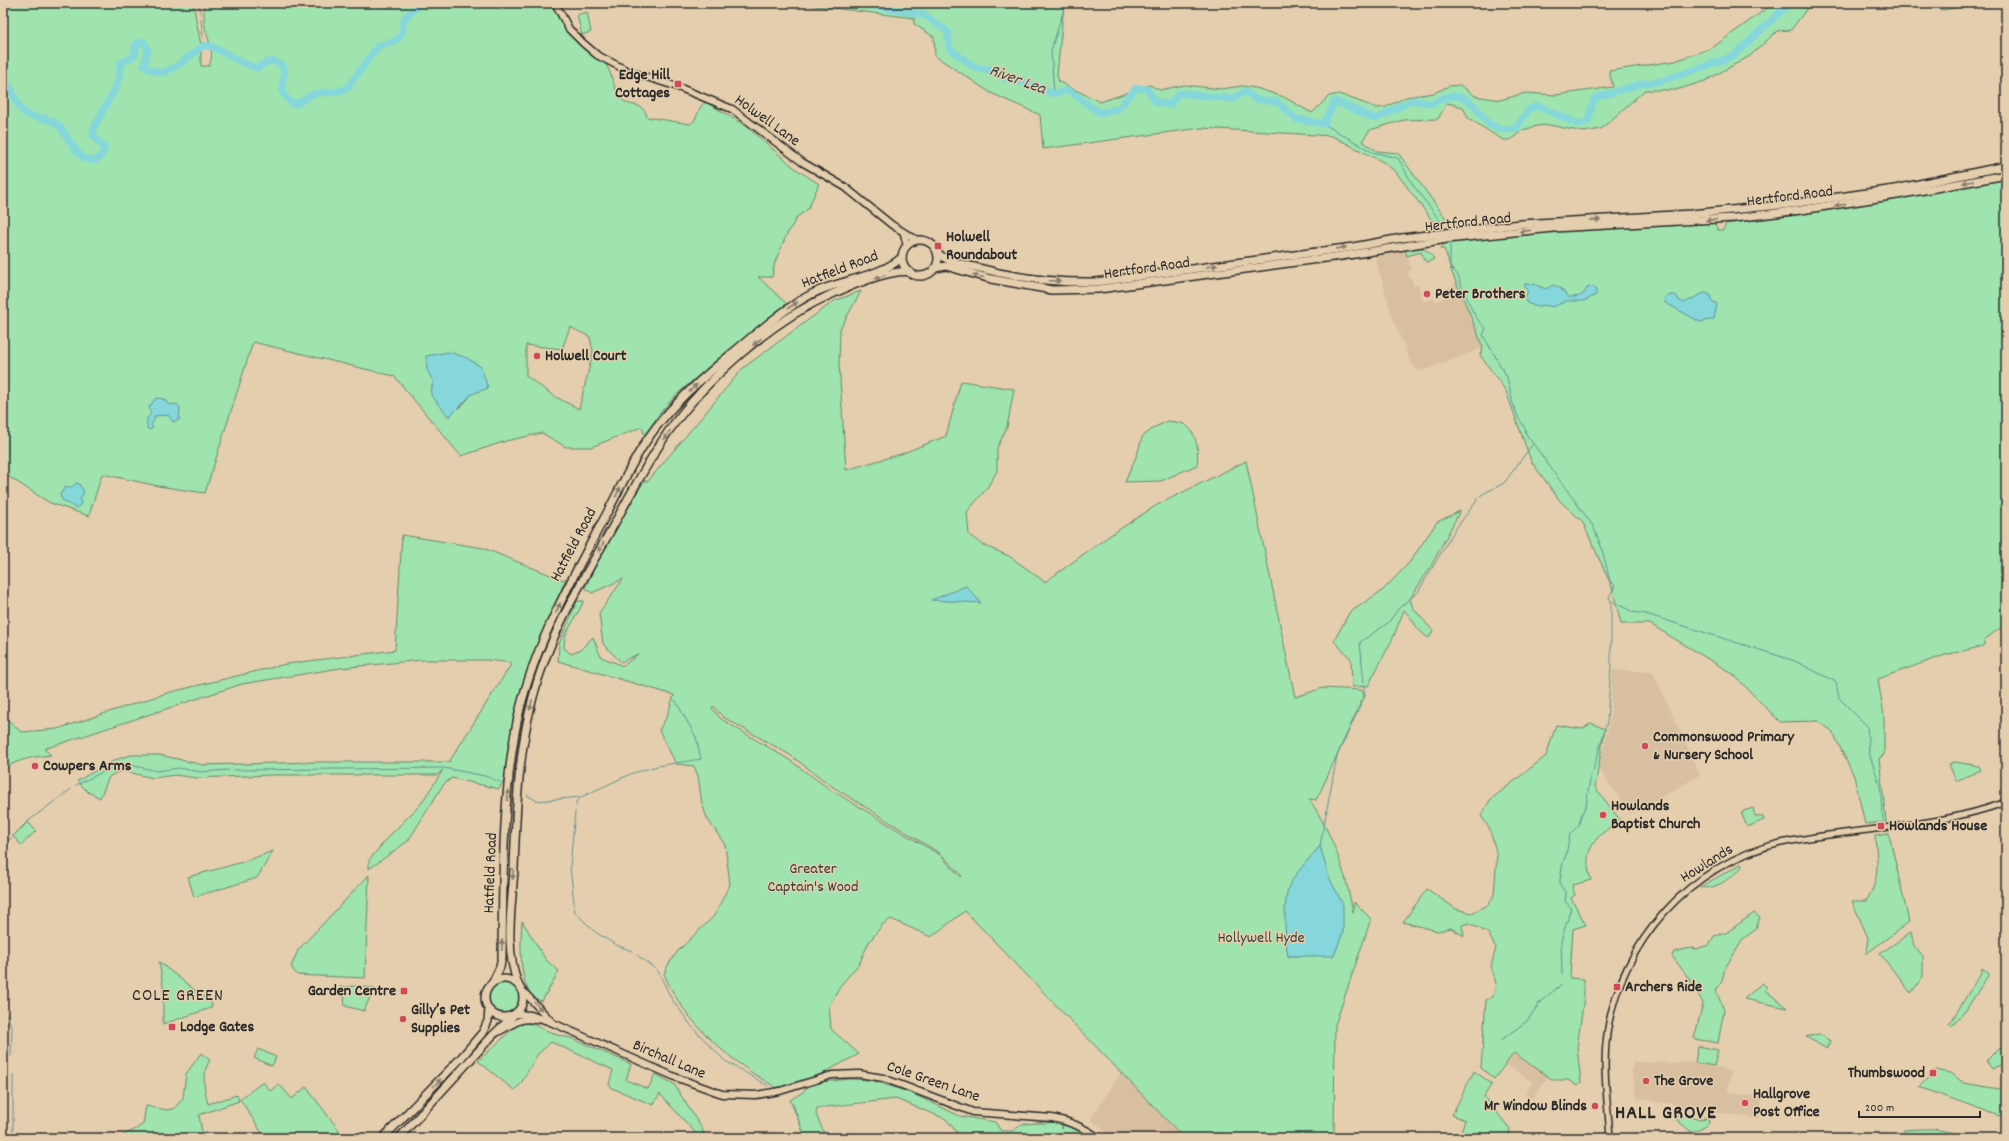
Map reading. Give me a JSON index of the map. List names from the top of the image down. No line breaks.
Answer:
{"streets":{"highway":["Hertford Road","Hatfield Road"],"main road":["Holwell Lane","Birchall Lane","Cole Green Lane"],"street":["Howlands"]},"crossings":[["Holwell Lane","Hertford Road"],["Holwell Lane","Hatfield Road"],["Hertford Road","Hatfield Road"],["Hatfield Road","Birchall Lane"],["Birchall Lane","Cole Green Lane"]],"districts":["COLE GREEN","HALL GROVE"],"water":["River Lea"],"parks":["Greater Captain's Wood","Hollywell Hyde"],"places":{"transit":["Edge Hill Cottages","Holwell Roundabout","Howlands House","Archers Ride","Garden Centre","Lodge Gates","Thumbswood"],"other":["Peter Brothers","Holwell Court","Commonswood Primary & Nursery School","Cowpers Arms","Howlands Baptist Church","Gilly’s Pet Supplies","The Grove","Hallgrove Post Office","Mr Window Blinds"]},"scale_bar":"200 m"}
